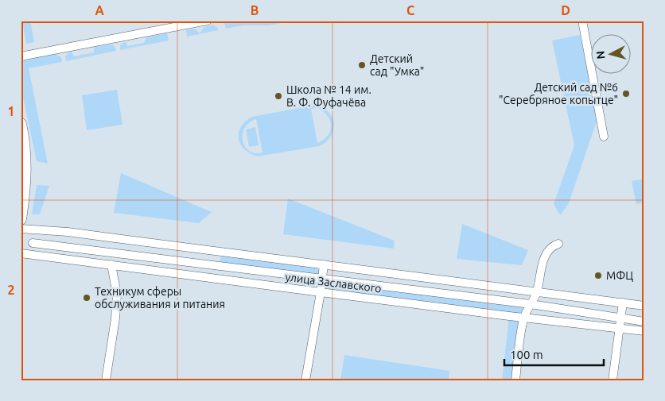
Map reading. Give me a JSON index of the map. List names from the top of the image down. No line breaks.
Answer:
{"streets":{"street":["улица Заславского"]},"places":["Детский сад \"Умка\"","Детский сад №6 \"Серебряное копытце\"","Школа № 14 им. В. Ф. Фуфачёва","МФЦ","Техникум сферы обслуживания и питания"],"scale_bar":"100 m","north":"left","grid":{"columns":["A","B","C","D"],"rows":["1","2"]}}
